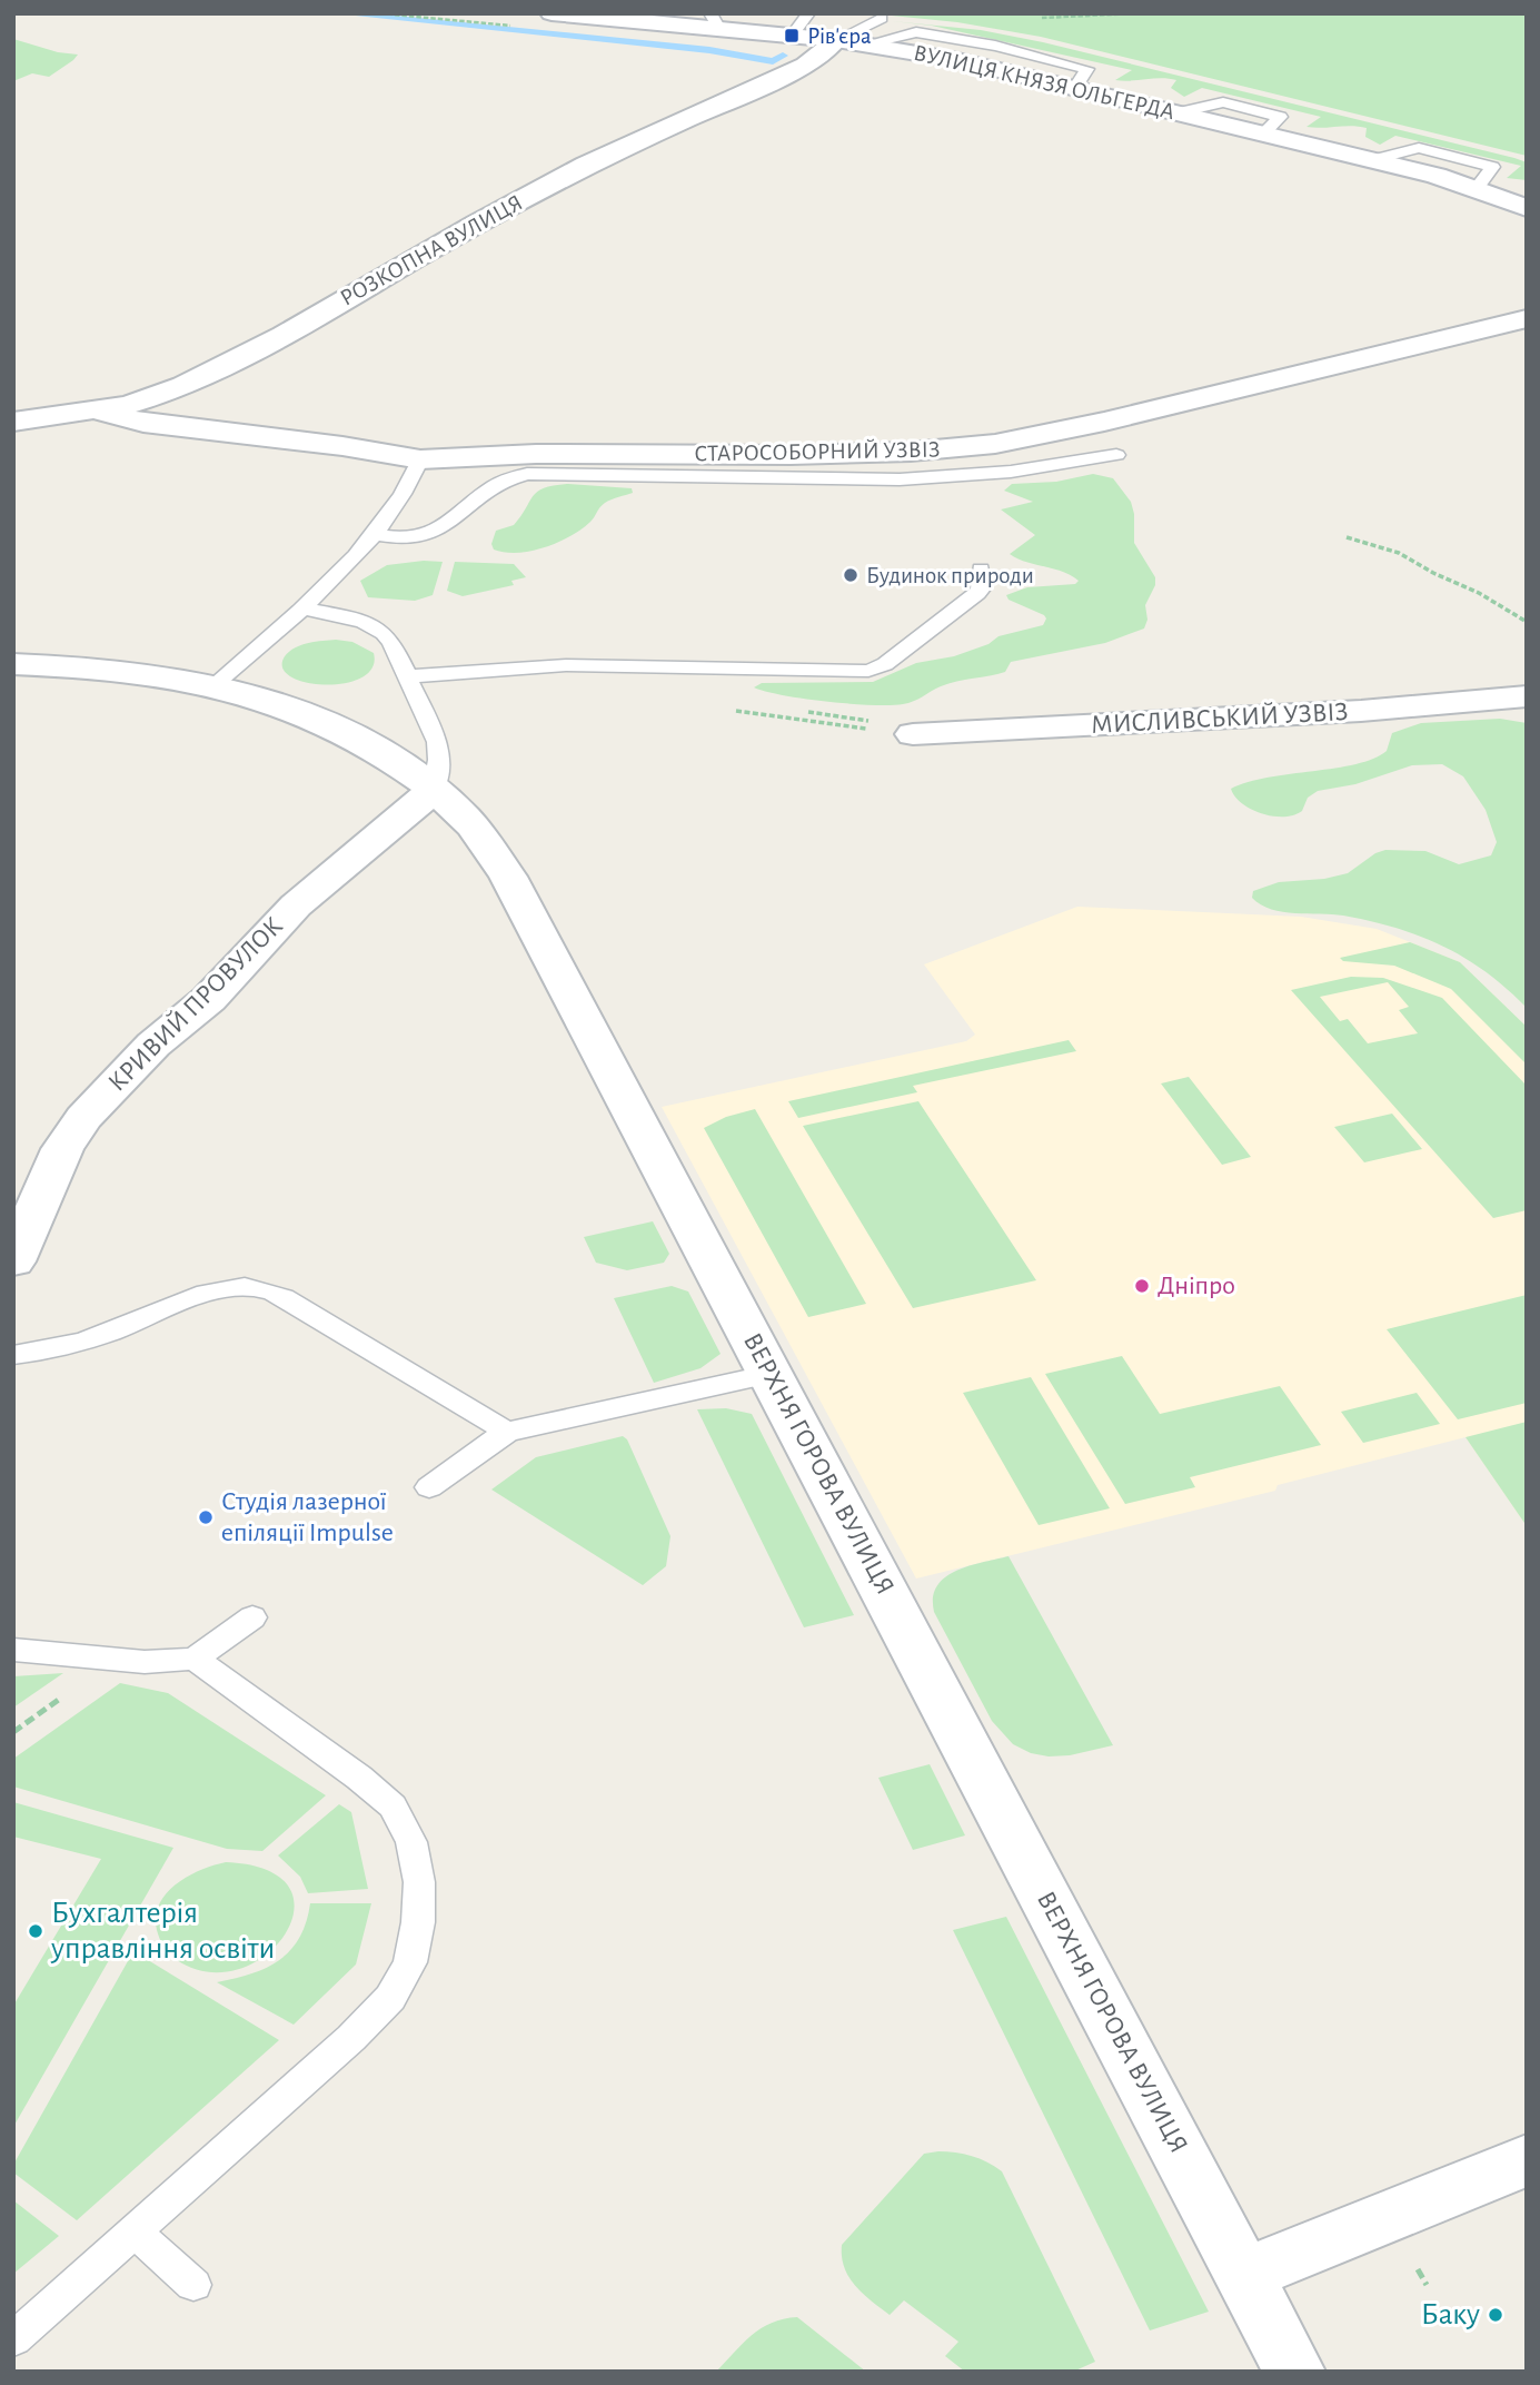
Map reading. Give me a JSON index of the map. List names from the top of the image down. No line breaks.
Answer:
{"streets":{"street":["ВУЛИЦЯ КНЯЗЯ ОЛЬГЕРДА","РОЗКОПНА ВУЛИЦЯ","СТАРОСОБОРНИЙ УЗВІЗ","МИСЛИВСЬКИЙ УЗВІЗ","КРИВИЙ ПРОВУЛОК","ВЕРХНЯ ГОРОВА ВУЛИЦЯ"]},"crossings":[["ВУЛИЦЯ КНЯЗЯ ОЛЬГЕРДА","РОЗКОПНА ВУЛИЦЯ"],["РОЗКОПНА ВУЛИЦЯ","СТАРОСОБОРНИЙ УЗВІЗ"],["КРИВИЙ ПРОВУЛОК","ВЕРХНЯ ГОРОВА ВУЛИЦЯ"]],"places":{"transit":["Рів'єра"],"other":["Будинок природи","Дніпро","Студія лазерної епіляції Impulse","Бухгалтерія управління освіти","Баку"]}}
